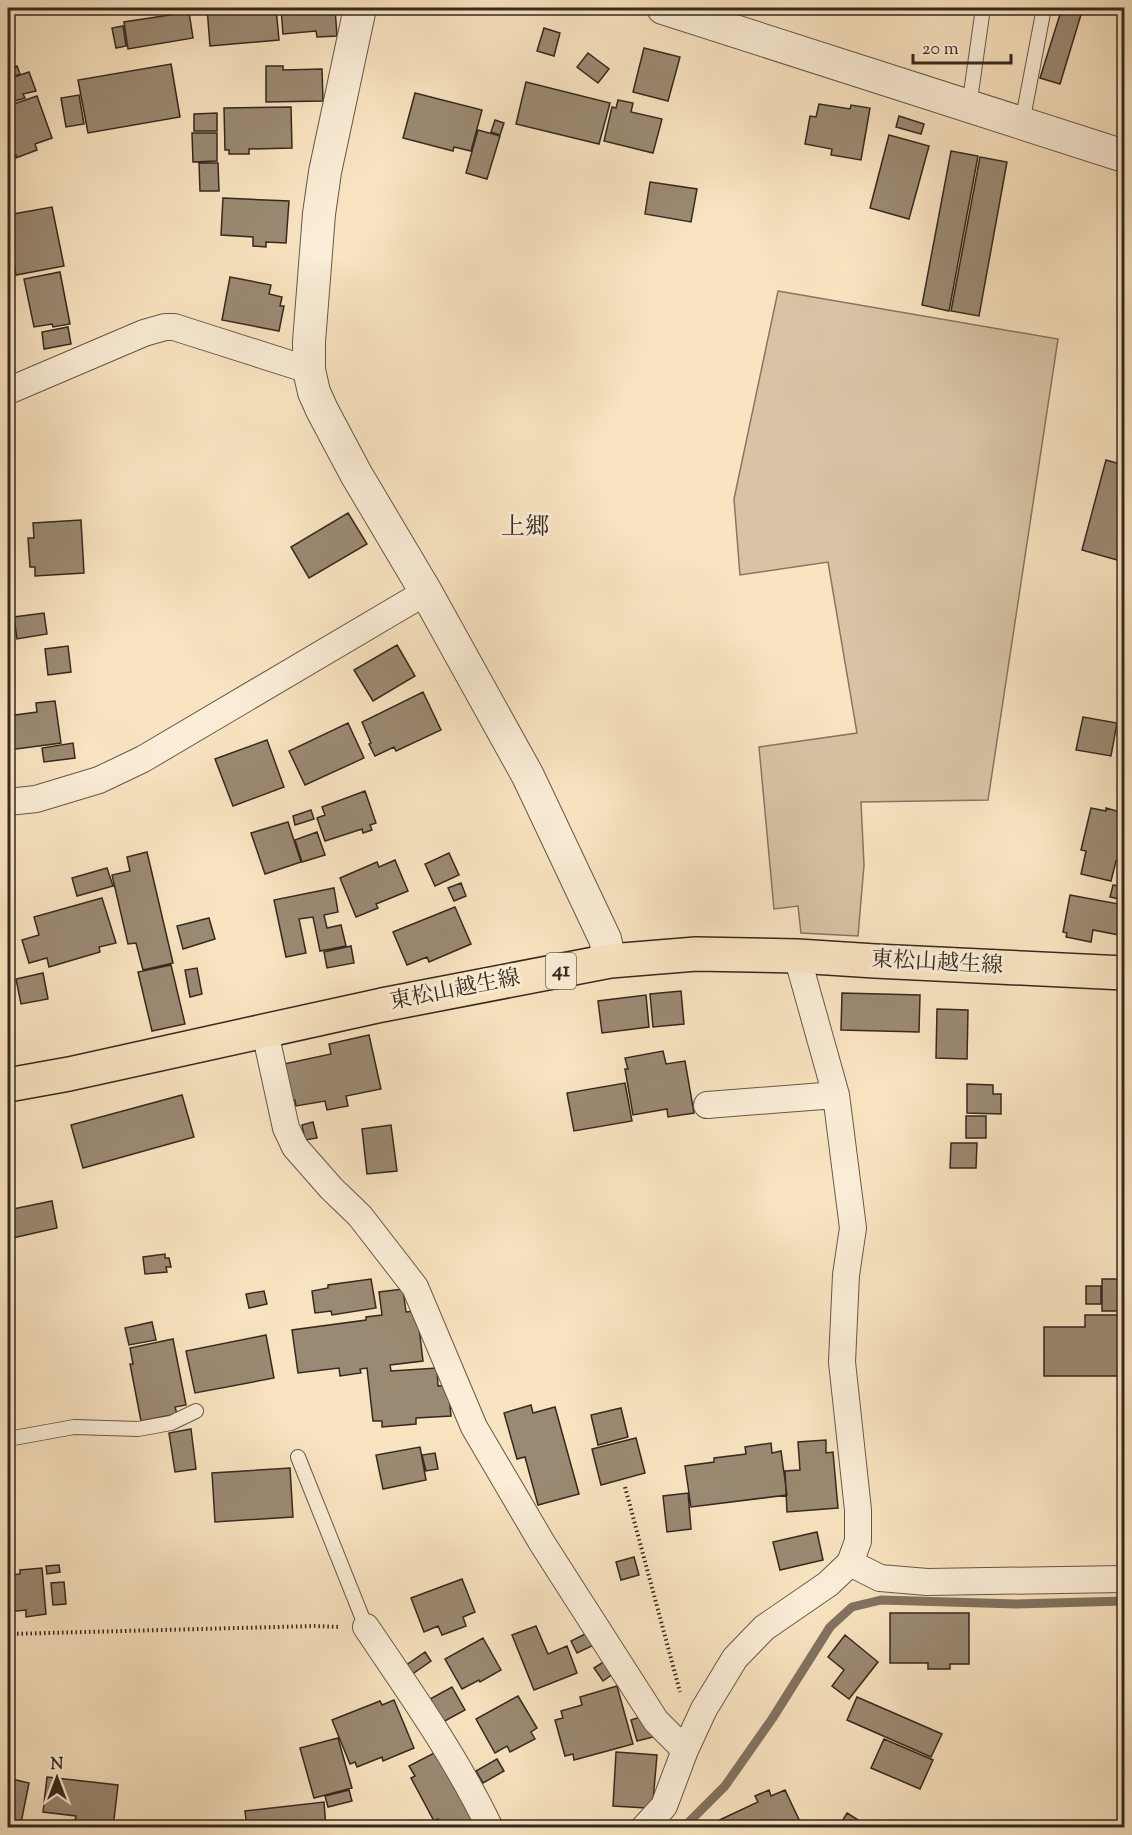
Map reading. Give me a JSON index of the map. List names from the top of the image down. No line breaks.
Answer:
{"streets":{"main road":["東松山越生線","41"]},"districts":["上郷"],"scale_bar":"20 m","north":"top"}
